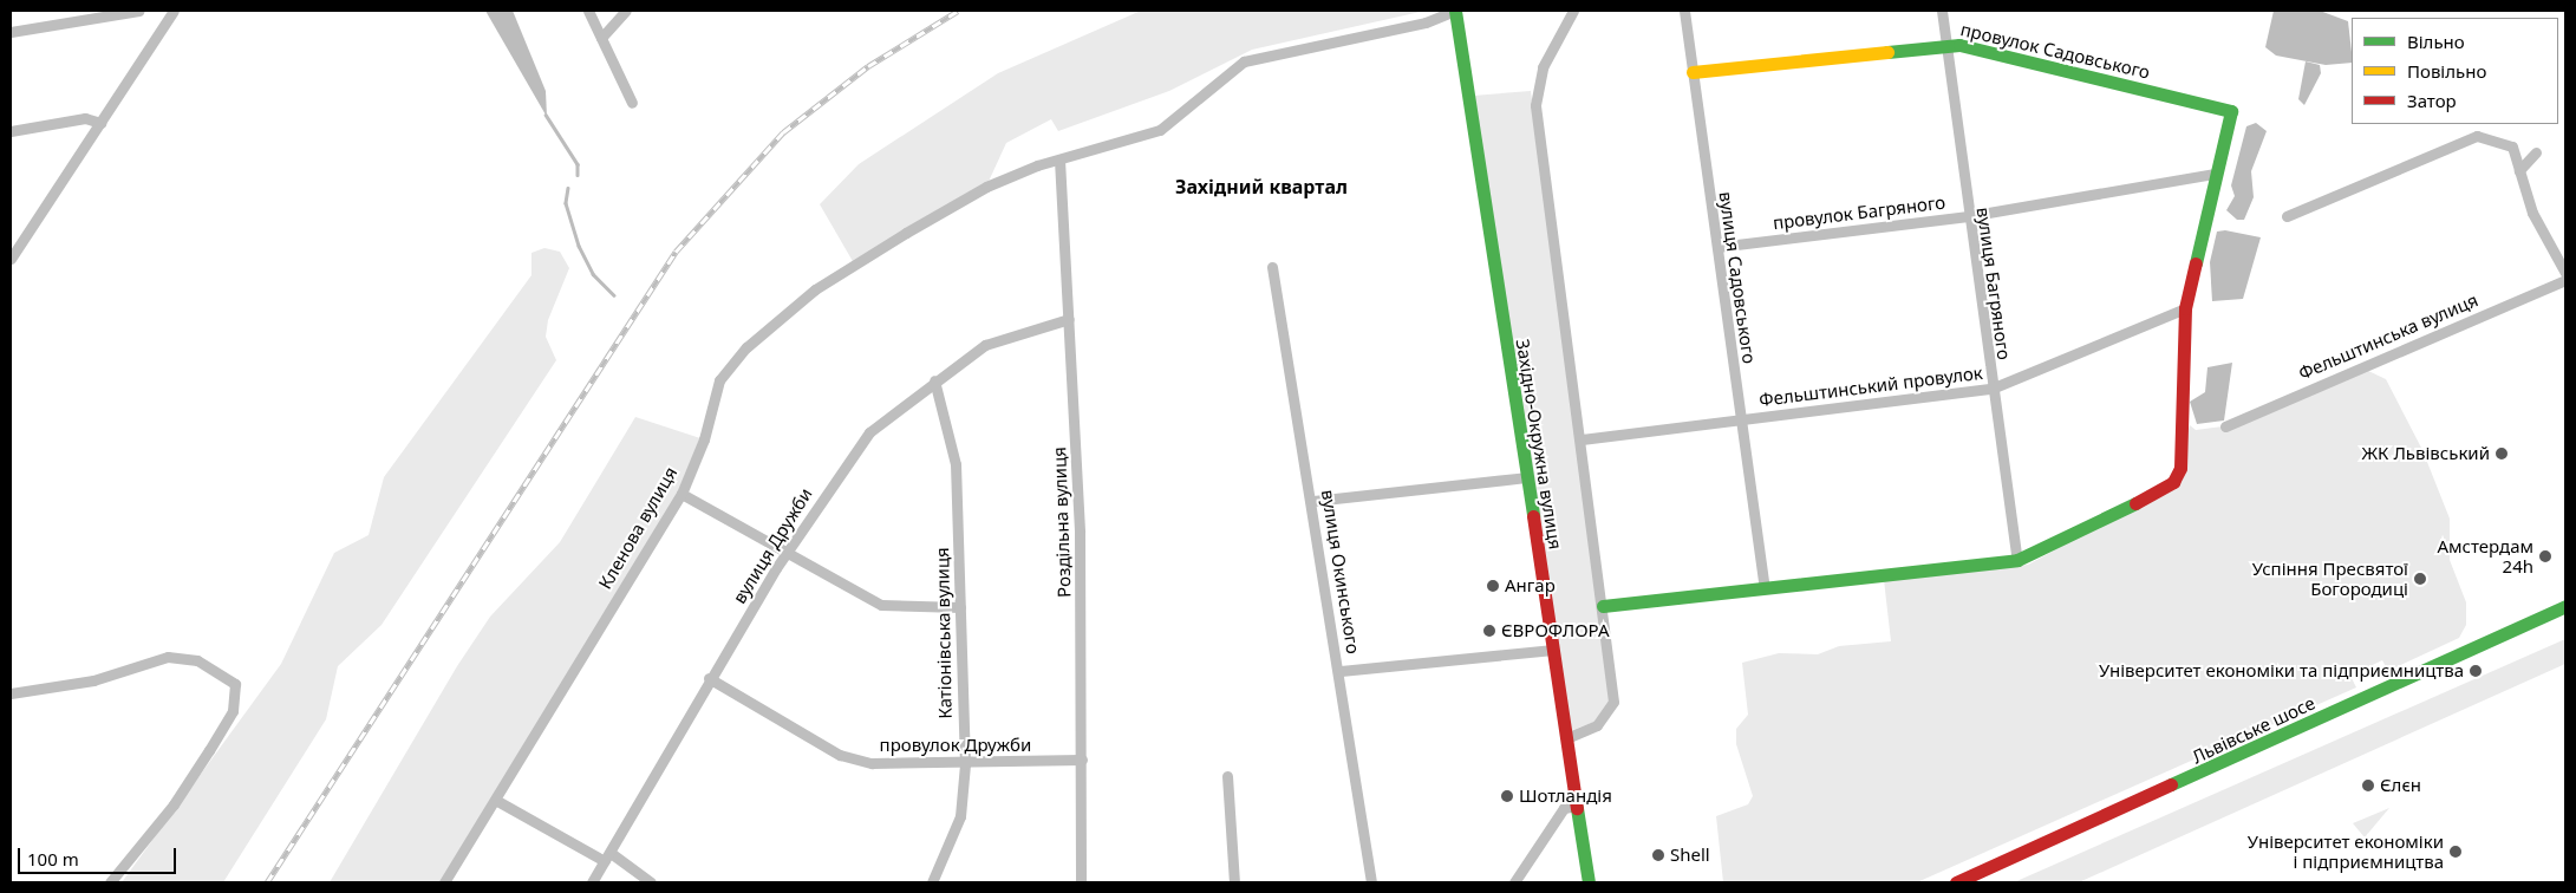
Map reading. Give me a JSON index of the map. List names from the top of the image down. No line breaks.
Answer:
{"streets":{"main road":["провулок Садовського","Західно-Окружна вулиця","Львівське шосе"],"street":["провулок Багряного","вулиця Садовського","вулиця Багряного","Фельштинська вулиця","Фельштинський провулок","Роздільна вулиця","Кленова вулиця","вулиця Дружби","вулиця Окинського","Катіонівська вулиця","провулок Дружби"]},"crossings":[["провулок Садовського","провулок Багряного"],["провулок Садовського","вулиця Садовського"],["провулок Садовського","вулиця Багряного"],["провулок Багряного","вулиця Садовського"],["провулок Багряного","вулиця Багряного"],["вулиця Садовського","Фельштинський провулок"],["вулиця Багряного","Фельштинський провулок"],["Західно-Окружна вулиця","Кленова вулиця"],["Роздільна вулиця","Кленова вулиця"],["Роздільна вулиця","вулиця Дружби"],["Роздільна вулиця","провулок Дружби"],["вулиця Дружби","Катіонівська вулиця"],["вулиця Дружби","провулок Дружби"],["Катіонівська вулиця","провулок Дружби"]],"districts":["Західний квартал"],"places":["ЖК Львівський","Амстердам 24h","Успіння Пресвятої Богородиці","Ангар","ЄВРОФЛОРА","Університет економіки та підприємництва","Єлєн","Шотландія","Університет економіки і підприємництва","Shell"],"legend":["Вільно","Повільно","Затор"],"scale_bar":"100 m"}
